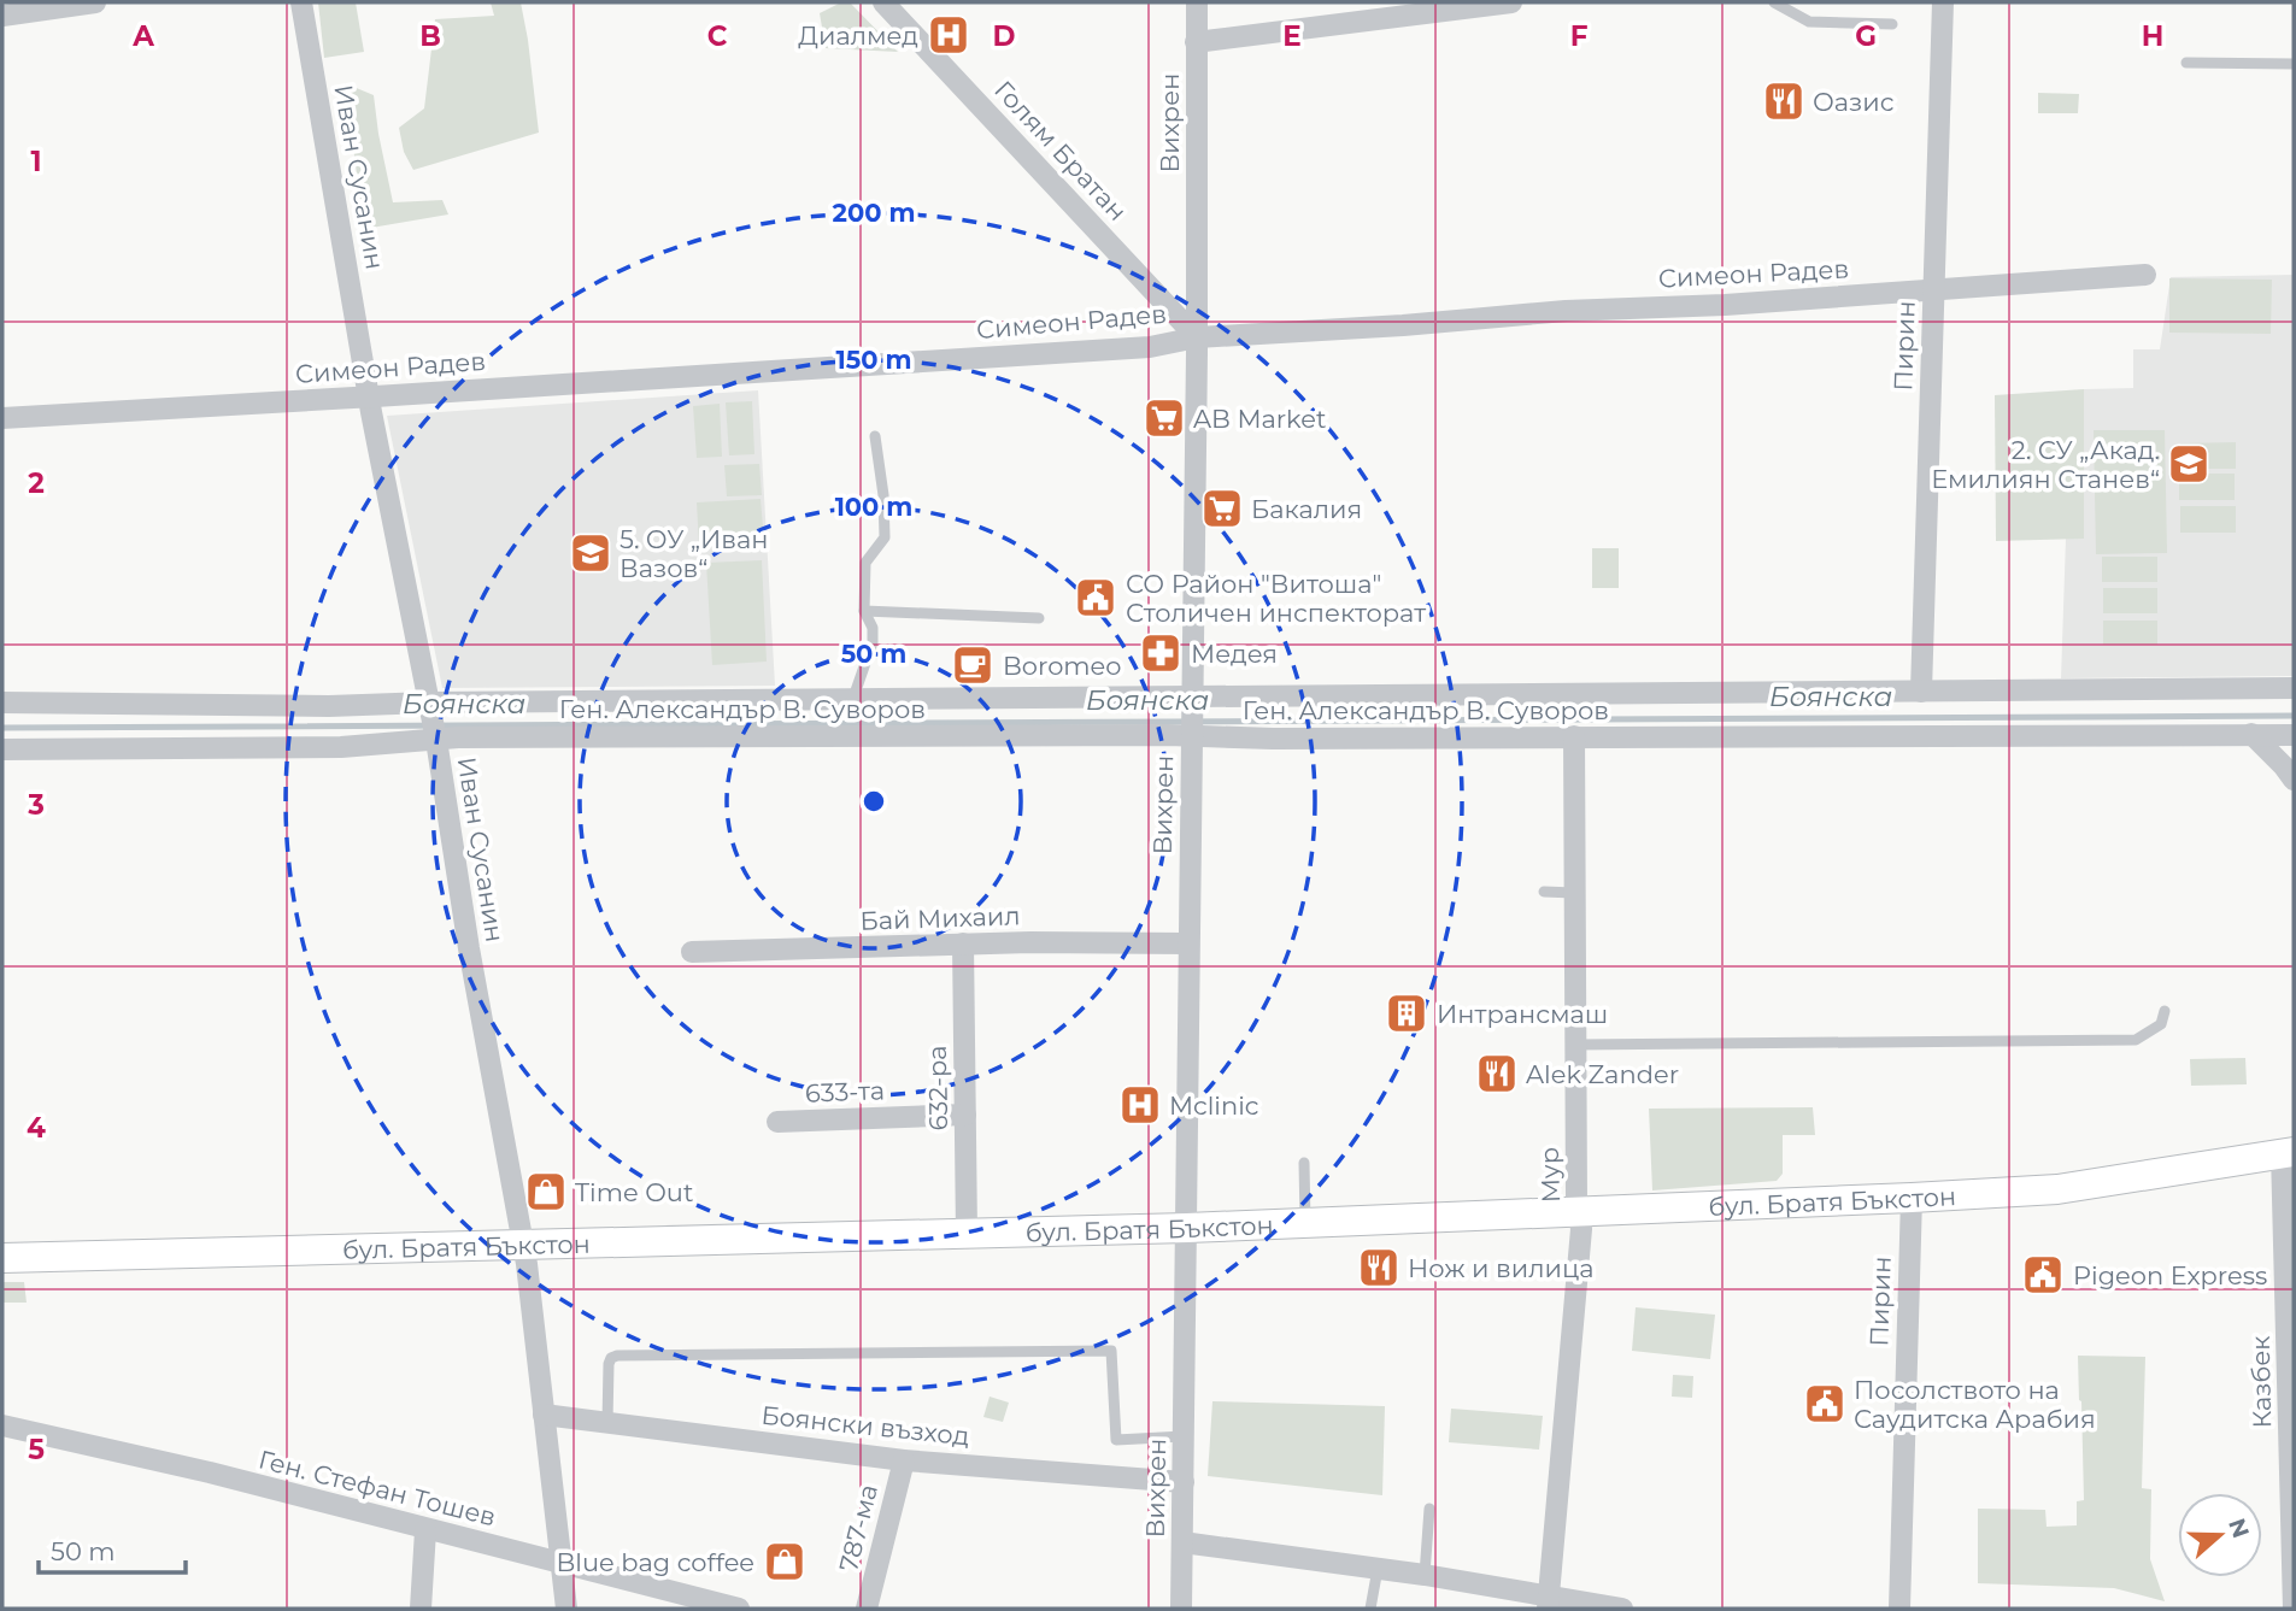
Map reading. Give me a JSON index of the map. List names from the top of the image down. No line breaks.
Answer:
{"streets":{"street":["Вихрен","Голям Братан","Иван Сусанин","Симеон Радев","Пирин","Ген. Александър В. Суворов","Бай Михаил","632-ра","633-та","Мур","бул. Братя Бъкстон","Казбек","Боянски възход","Ген. Стефан Тошев","787-ма"]},"crossings":[["Вихрен","Голям Братан"],["Вихрен","Симеон Радев"],["Вихрен","Ген. Александър В. Суворов"],["Вихрен","Бай Михаил"],["Вихрен","бул. Братя Бъкстон"],["Вихрен","Боянски възход"],["Голям Братан","Симеон Радев"],["Иван Сусанин","Симеон Радев"],["Иван Сусанин","Ген. Александър В. Суворов"],["Иван Сусанин","бул. Братя Бъкстон"],["Иван Сусанин","Боянски възход"],["Иван Сусанин","Ген. Стефан Тошев"],["Симеон Радев","Пирин"],["Пирин","Ген. Александър В. Суворов"],["Пирин","бул. Братя Бъкстон"],["Ген. Александър В. Суворов","Мур"],["Бай Михаил","632-ра"],["632-ра","633-та"],["632-ра","бул. Братя Бъкстон"],["Мур","бул. Братя Бъкстон"],["бул. Братя Бъкстон","Казбек"],["Боянски възход","787-ма"]],"water":["Боянска"],"places":{"hospital":["Диалмед","Mclinic"],"restaurant":["Оазис","Alek Zander","Нож и вилица"],"supermarket":["AB Market","Бакалия"],"school or university":["2. СУ „Акад. Емилиян Станев“","5. ОУ „Иван Вазов“"],"public building":["СО Район \"Витоша\" Столичен инспекторат","Pigeon Express","Посолството на Саудитска Арабия"],"pharmacy":["Медея"],"cafe":["Boromeo"],"building":["Интрансмаш"],"shop":["Time Out","Blue bag coffee"]},"scale_bar":"50 m","north":"right","grid":{"columns":["A","B","C","D","E","F","G","H"],"rows":["1","2","3","4","5"]},"rings":["200 m","150 m","100 m","50 m"]}
